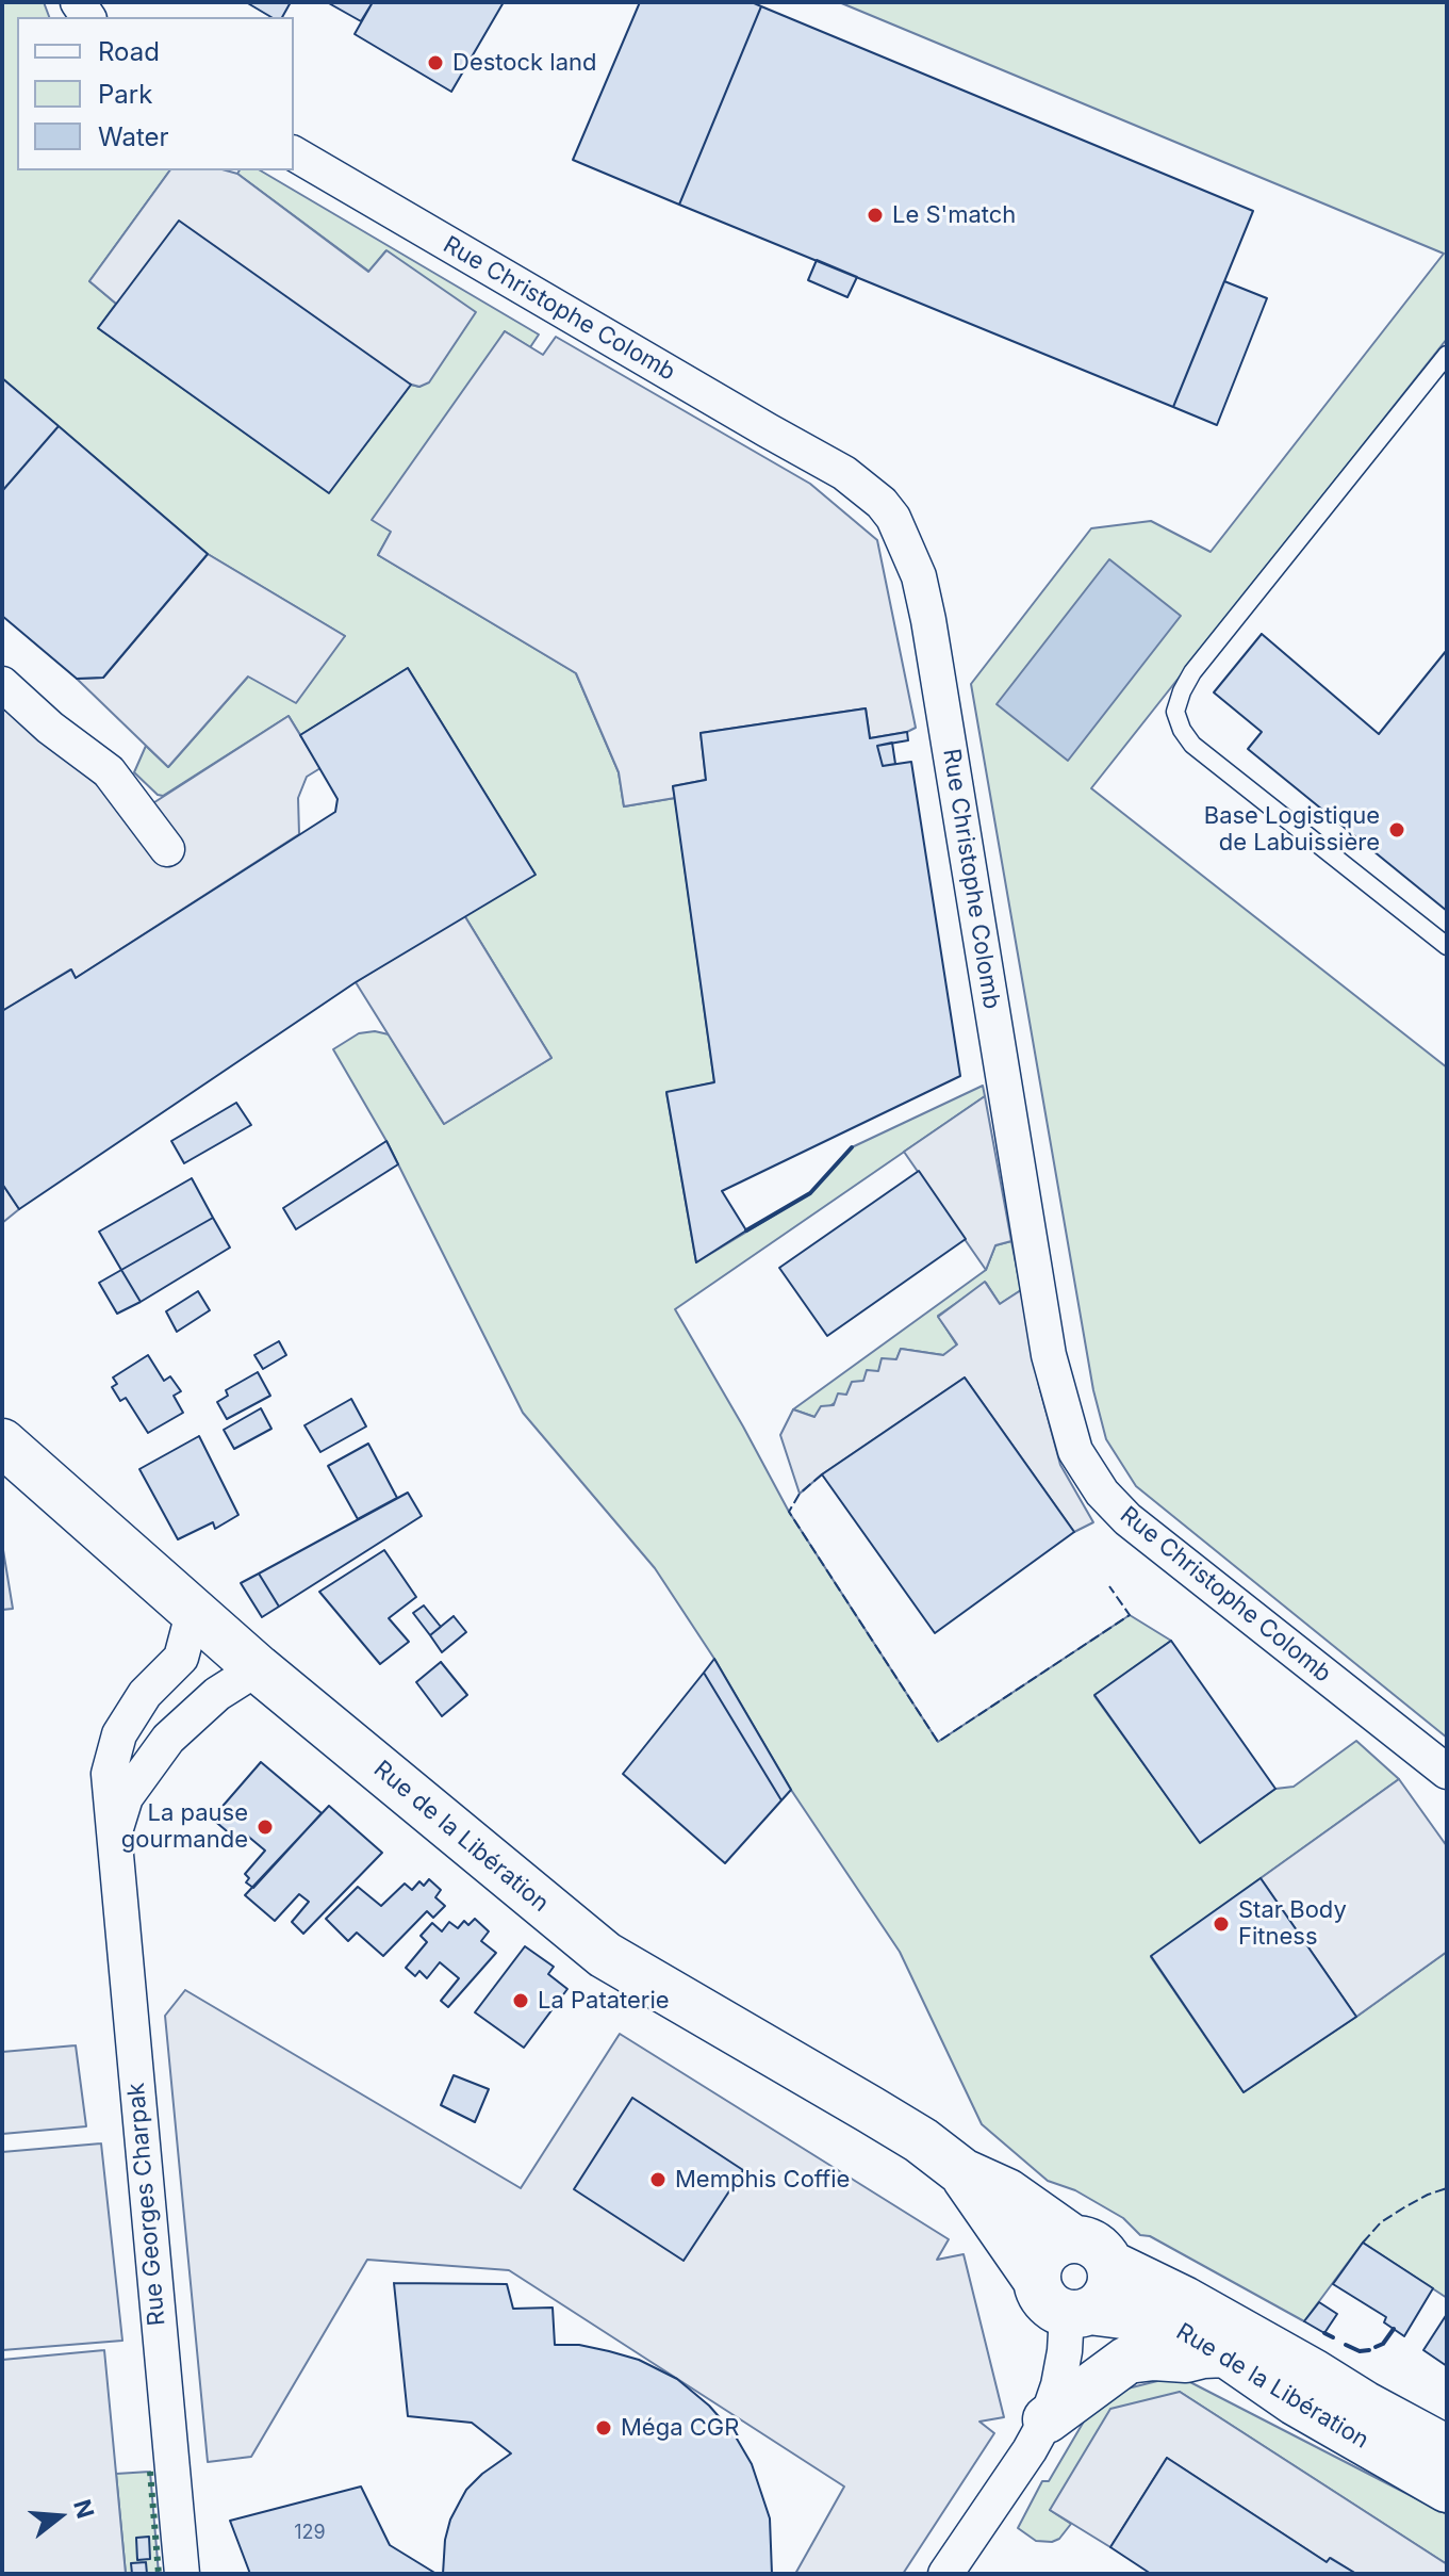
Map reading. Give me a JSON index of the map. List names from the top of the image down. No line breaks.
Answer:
{"streets":{"main road":["Rue de la Libération"],"street":["Rue Christophe Colomb","Rue Georges Charpak"]},"crossings":[["Rue de la Libération","Rue Georges Charpak"]],"places":["Destock land","Le S'match","Base Logistique de Labuissière","La pause gourmande","Star Body Fitness","La Pataterie","Memphis Coffie","Méga CGR"],"house_numbers":["129"],"legend":["Road","Park","Water"],"north":"right"}
